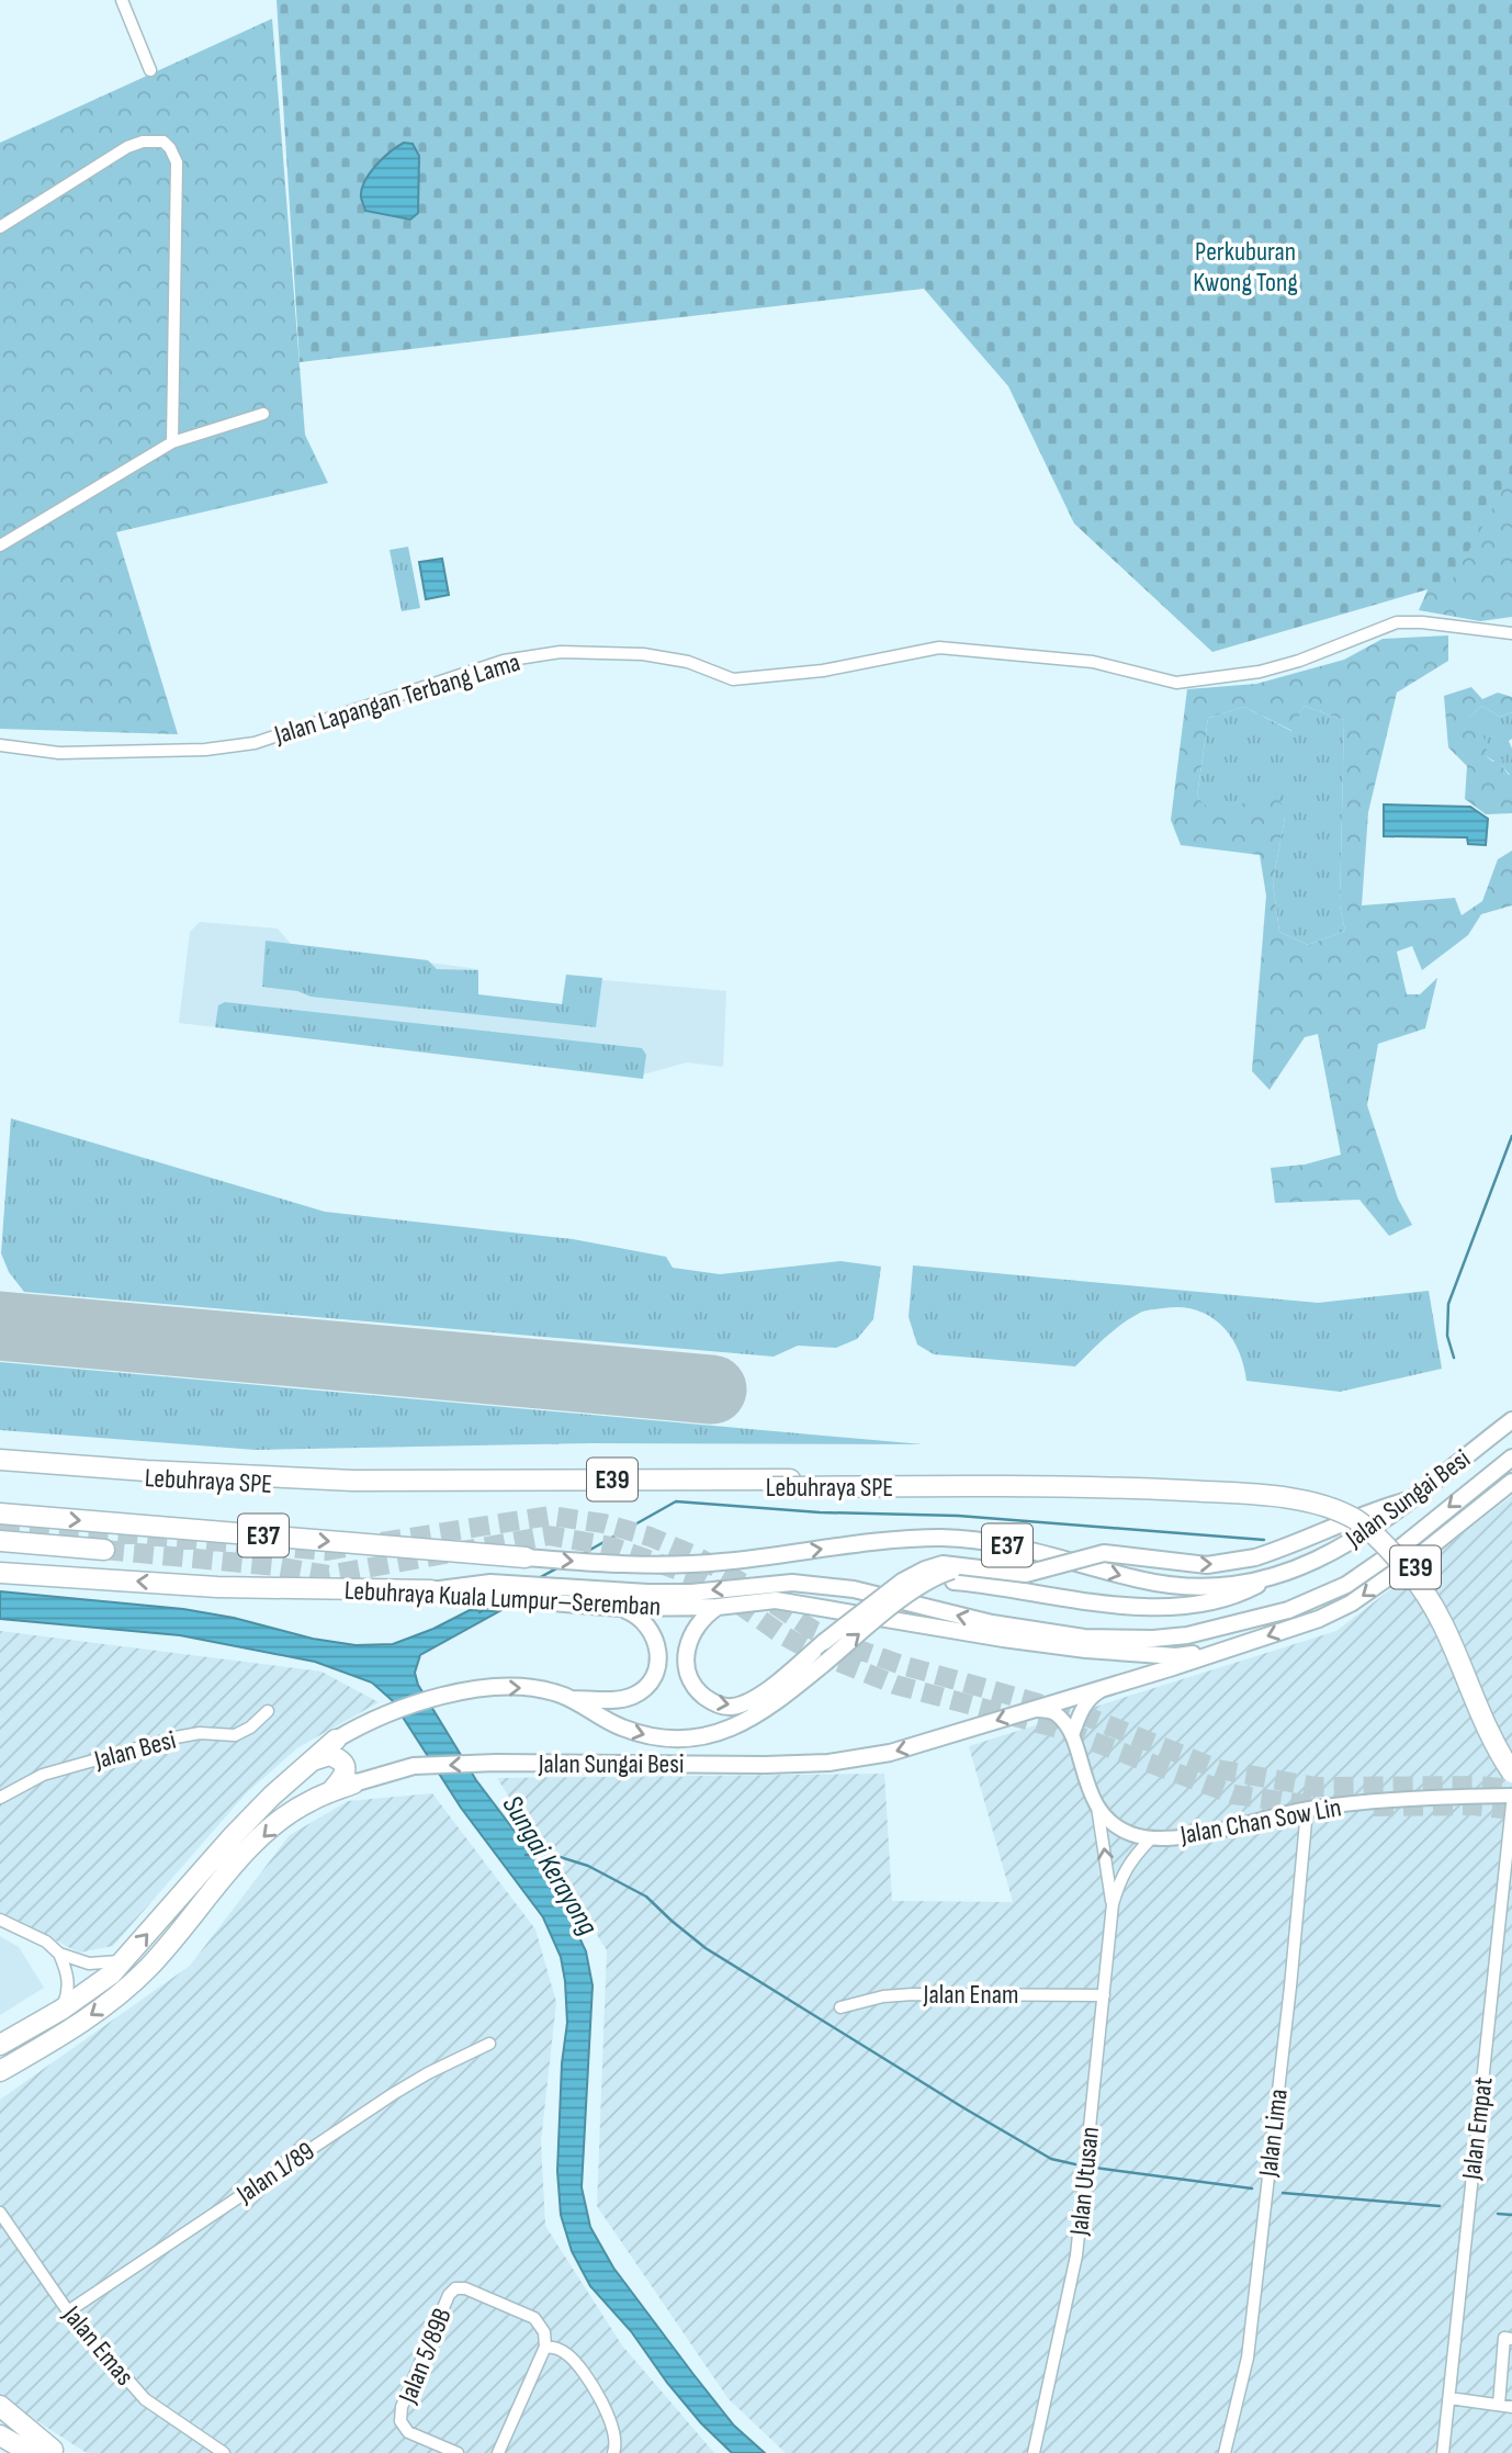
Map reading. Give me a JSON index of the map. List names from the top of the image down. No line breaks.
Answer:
{"streets":{"highway":["E39","Lebuhraya SPE","Jalan Sungai Besi","E37","Lebuhraya Kuala Lumpur–Seremban"],"street":["Jalan Lapangan Terbang Lama","Jalan Besi","Jalan Chan Sow Lin","Jalan Enam","Jalan Empat","Jalan Lima","Jalan 1/89","Jalan Utusan","Jalan Emas","Jalan 5/89B"]},"crossings":[["Jalan Sungai Besi","Lebuhraya Kuala Lumpur–Seremban"],["Jalan Chan Sow Lin","Jalan Lima"],["Jalan Chan Sow Lin","Jalan Utusan"],["Jalan Enam","Jalan Utusan"],["Jalan 1/89","Jalan Emas"]],"water":["Sungai Kerayong"],"parks":["Perkuburan Kwong Tong"]}
